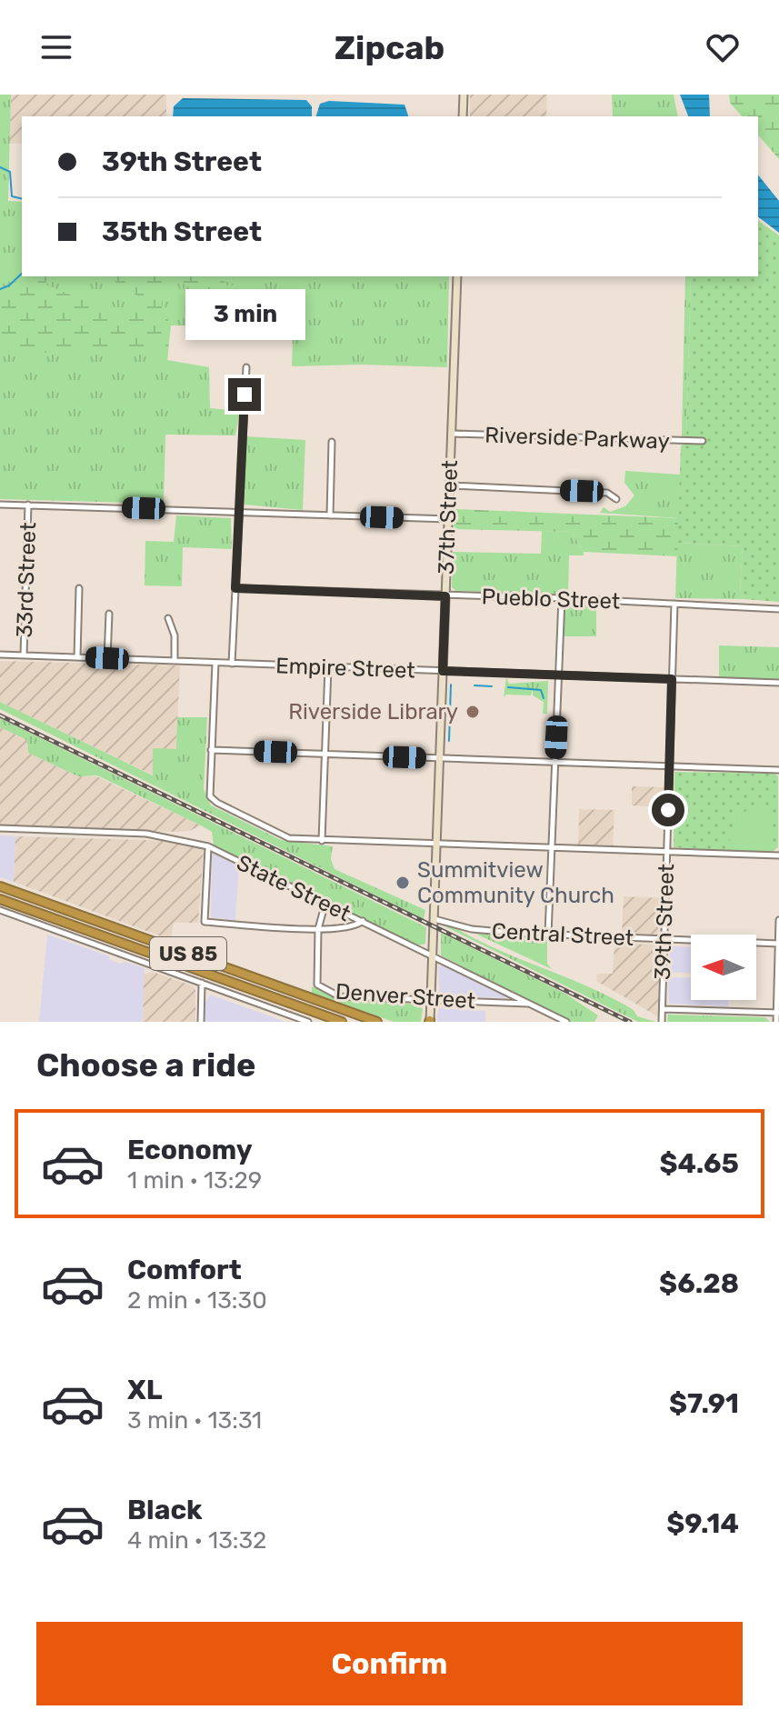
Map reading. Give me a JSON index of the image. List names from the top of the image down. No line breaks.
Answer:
{"streets":{"highway":["US 85"],"main road":["37th Street"],"street":["Riverside Parkway","33rd Street","Pueblo Street","Empire Street","State Street","39th Street","Central Street","Denver Street"]},"crossings":[["Riverside Parkway","37th Street"],["37th Street","Pueblo Street"],["37th Street","Empire Street"],["37th Street","State Street"],["37th Street","Central Street"],["37th Street","Denver Street"],["33rd Street","Empire Street"],["Pueblo Street","39th Street"],["Empire Street","39th Street"],["State Street","Denver Street"],["39th Street","Central Street"]],"places":["Riverside Library","Summitview Community Church"],"north":"left","page":{"header":"Zipcab","banner":["39th Street","35th Street"],"bubble":"3 min","heading":"Choose a ride","list":[{"name":"Economy","note":"1 min · 13:29","value":"$4.65"},{"name":"Comfort","note":"2 min · 13:30","value":"$6.28"},{"name":"XL","note":"3 min · 13:31","value":"$7.91"},{"name":"Black","note":"4 min · 13:32","value":"$9.14"}],"buttons":"Confirm"}}
